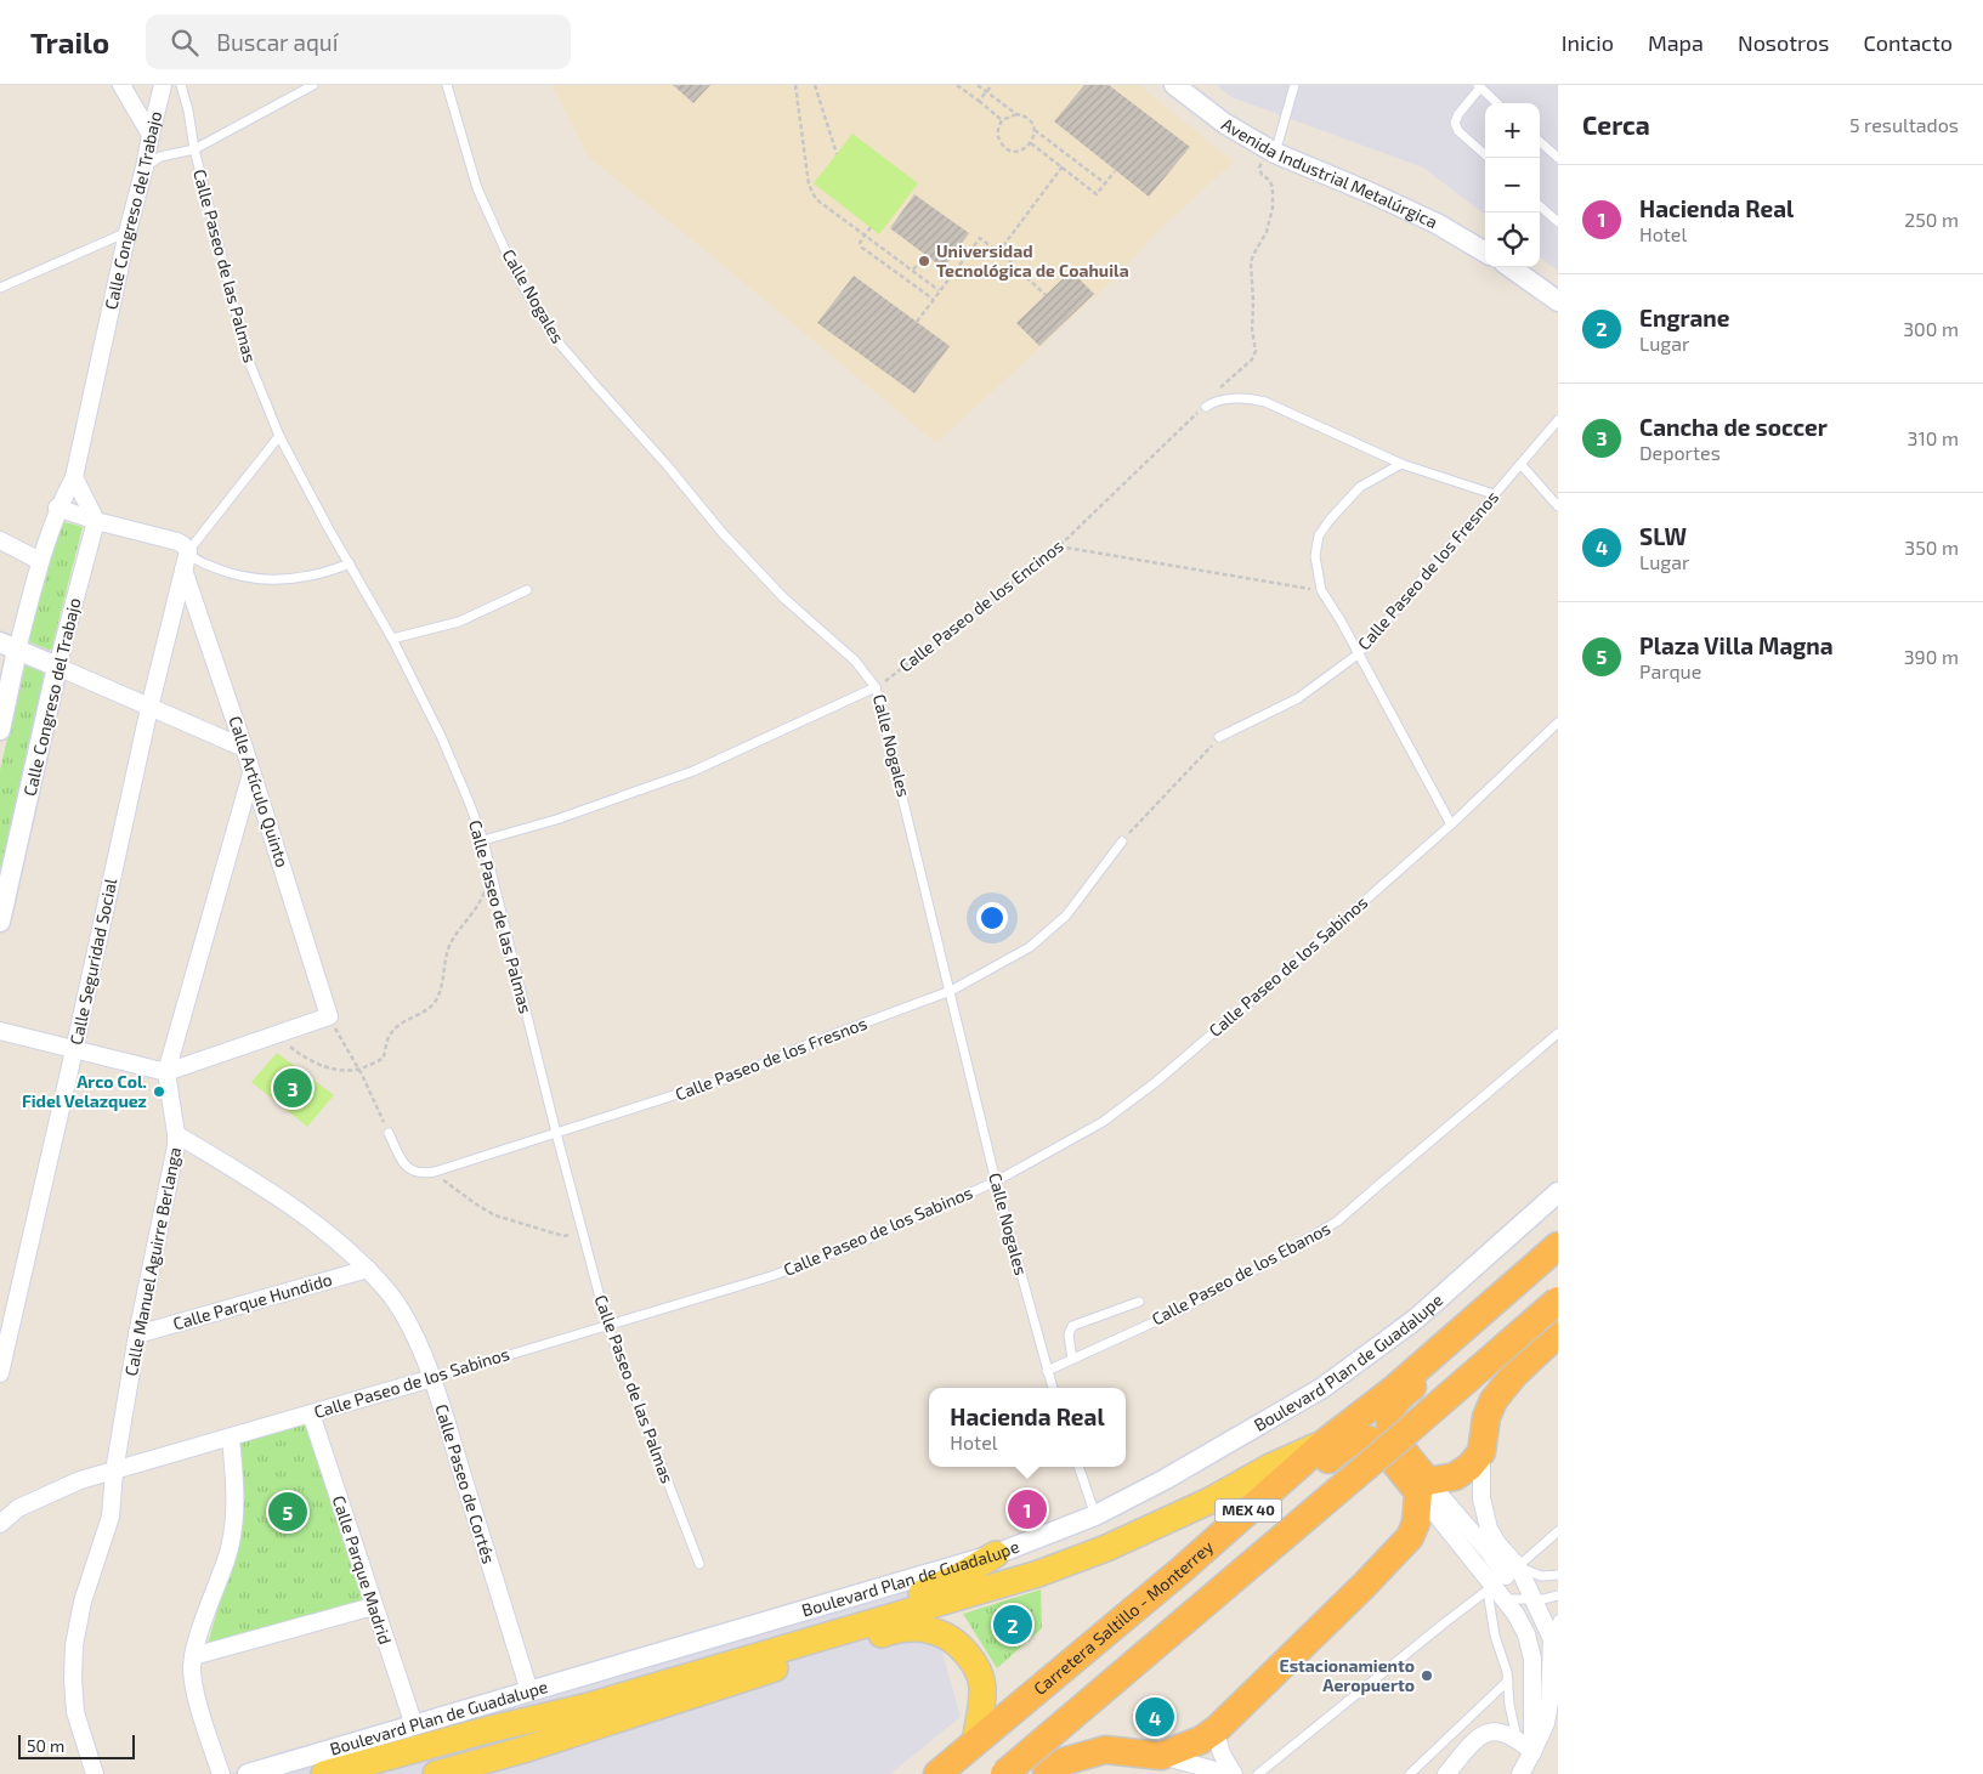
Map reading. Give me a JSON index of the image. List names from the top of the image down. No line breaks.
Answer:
{"streets":{"highway":["MEX 40","Carretera Saltillo - Monterrey"],"main road":["Boulevard Plan de Guadalupe"],"street":["Avenida Industrial Metalúrgica","Calle Congreso del Trabajo","Calle Artículo Quinto","Calle Seguridad Social","Calle Paseo de los Sabinos","Calle Manuel Aguirre Berlanga","Calle Parque Hundido","Calle Paseo de Cortés","Calle Parque Madrid"],"lane":["Calle Paseo de las Palmas","Calle Nogales","Calle Paseo de los Fresnos","Calle Paseo de los Ebanos"],"path":["Calle Paseo de los Encinos"]},"crossings":[["Avenida Industrial Metalúrgica","Calle Paseo de los Encinos"],["Calle Paseo de las Palmas","Calle Paseo de los Fresnos"],["Calle Paseo de las Palmas","Calle Paseo de los Sabinos"],["Calle Nogales","Calle Paseo de los Fresnos"],["Calle Nogales","Calle Paseo de los Encinos"],["Calle Nogales","Calle Paseo de los Sabinos"],["Calle Nogales","Calle Paseo de los Ebanos"],["Calle Artículo Quinto","Calle Seguridad Social"],["Calle Artículo Quinto","Calle Manuel Aguirre Berlanga"],["Calle Paseo de los Sabinos","Calle Manuel Aguirre Berlanga"],["Calle Paseo de los Sabinos","Calle Paseo de Cortés"],["Calle Paseo de los Sabinos","Calle Parque Madrid"],["Calle Manuel Aguirre Berlanga","Calle Parque Hundido"],["Calle Manuel Aguirre Berlanga","Calle Paseo de Cortés"],["Calle Parque Hundido","Calle Paseo de Cortés"],["Boulevard Plan de Guadalupe","Calle Paseo de Cortés"],["Boulevard Plan de Guadalupe","Calle Parque Madrid"],["Boulevard Plan de Guadalupe","Carretera Saltillo - Monterrey"]],"places":["Universidad Tecnológica de Coahuila","Arco Col. Fidel Velazquez","Estacionamiento Aeropuerto"],"scale_bar":"50 m","page":{"header":"Trailo","search":"Buscar aquí","nav":["Inicio","Mapa","Nosotros","Contacto"],"heading":["Cerca","5 resultados"],"map_buttons":["+","−"],"list":[{"mark":"1","name":"Hacienda Real","note":"Hotel","value":"250 m"},{"mark":"2","name":"Engrane","note":"Lugar","value":"300 m"},{"mark":"3","name":"Cancha de soccer","note":"Deportes","value":"310 m"},{"mark":"4","name":"SLW","note":"Lugar","value":"350 m"},{"mark":"5","name":"Plaza Villa Magna","note":"Parque","value":"390 m"}],"pins":["3","1","5","2","4"],"popup":["Hacienda Real","Hotel"],"scale":"50 m"}}
